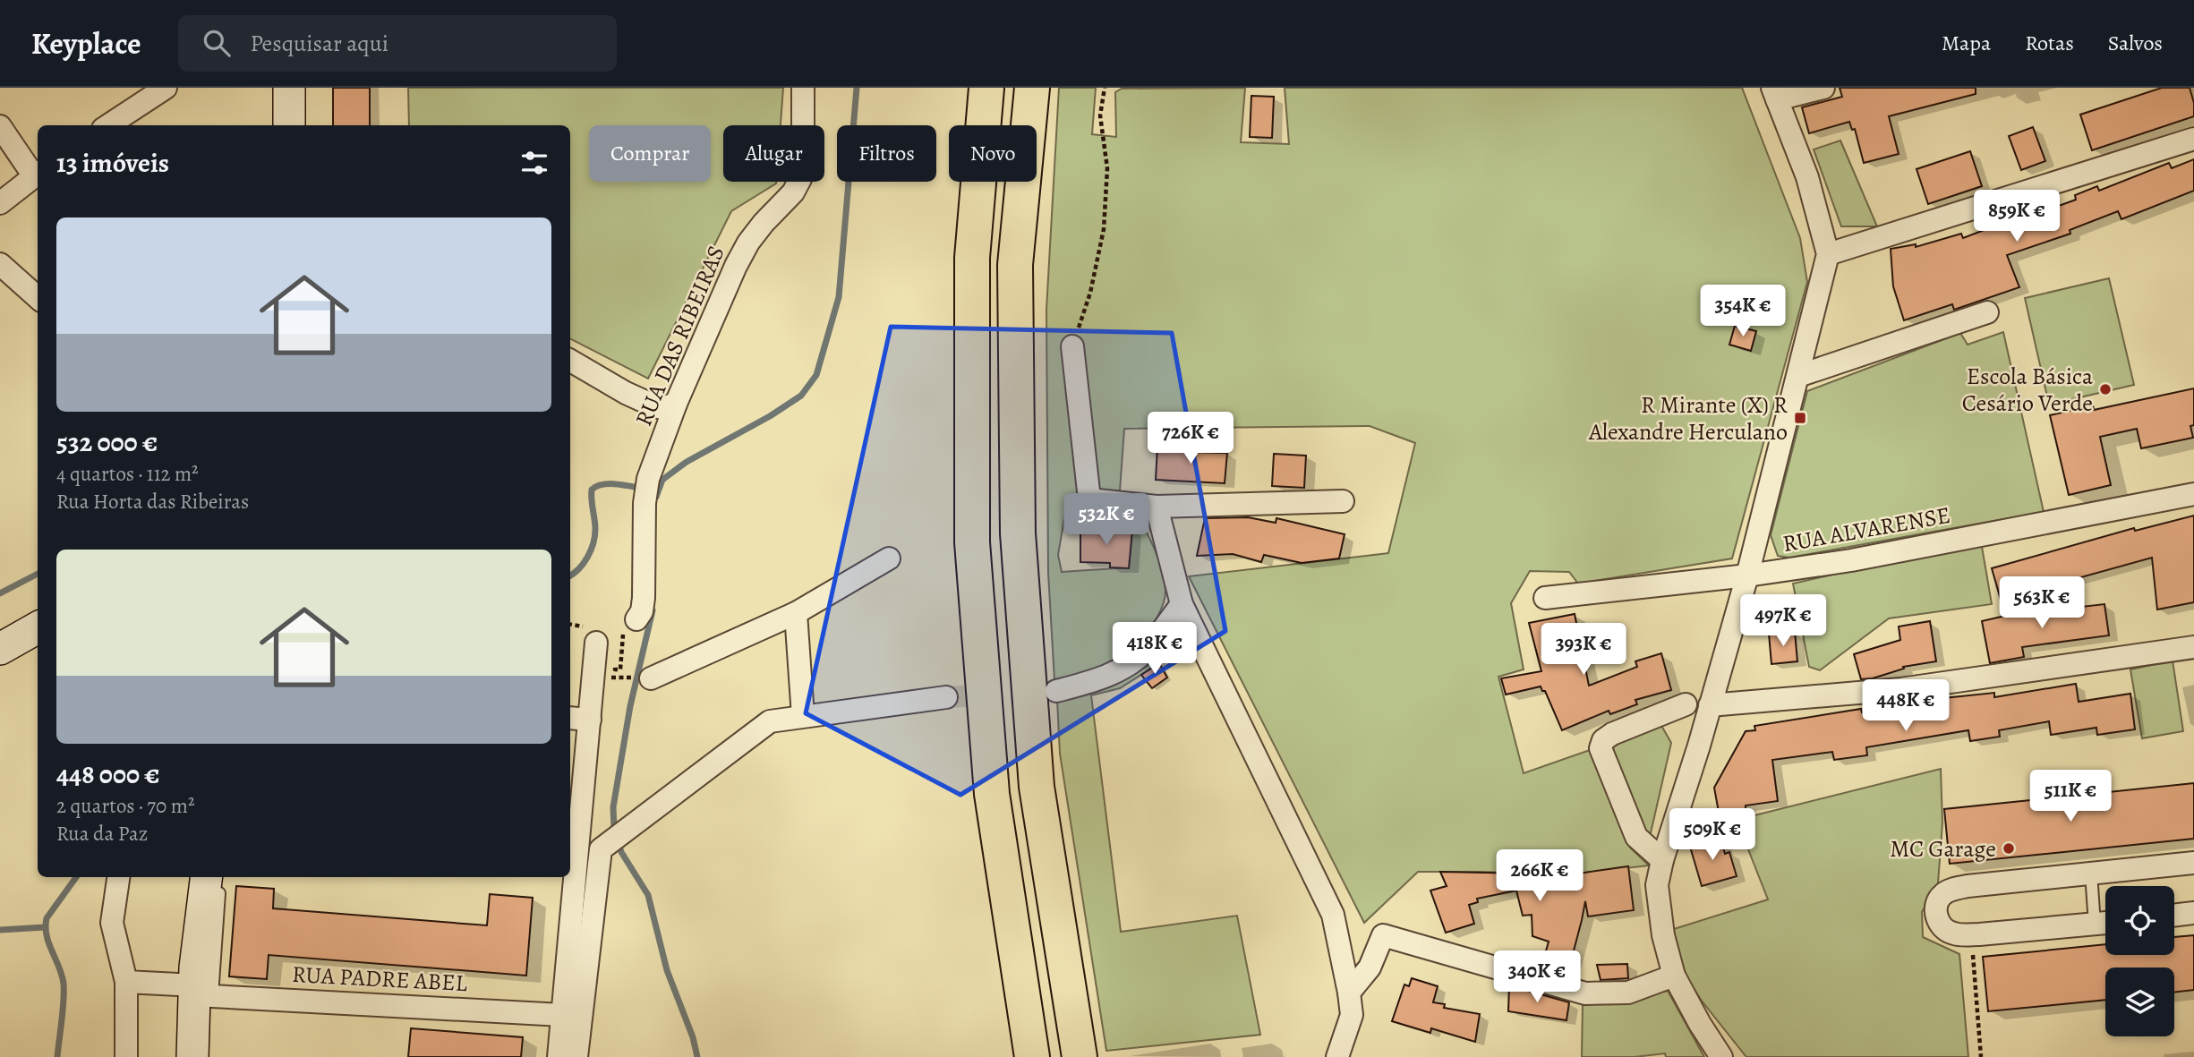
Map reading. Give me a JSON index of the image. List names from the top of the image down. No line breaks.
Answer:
{"streets":{"street":["RUA DAS RIBEIRAS","RUA ALVARENSE","RUA PADRE ABEL"]},"places":{"other":["Escola Básica Cesário Verde","MC Garage"],"transit":["R Mirante (X) R Alexandre Herculano"]},"page":{"header":"Keyplace","search":"Pesquisar aqui","nav":["Mapa","Rotas","Salvos"],"chip":["Comprar","Alugar","Filtros","Novo"],"heading":"13 imóveis","price":["859K €","354K €","726K €","532K €","563K €","497K €","418K €","393K €","448K €","511K €","509K €","266K €","340K €"],"list":[{"name":"532 000 €","note":"4 quartos · 112 m² · Rua Horta das Ribeiras"},{"name":"448 000 €","note":"2 quartos · 70 m² · Rua da Paz"}]}}
